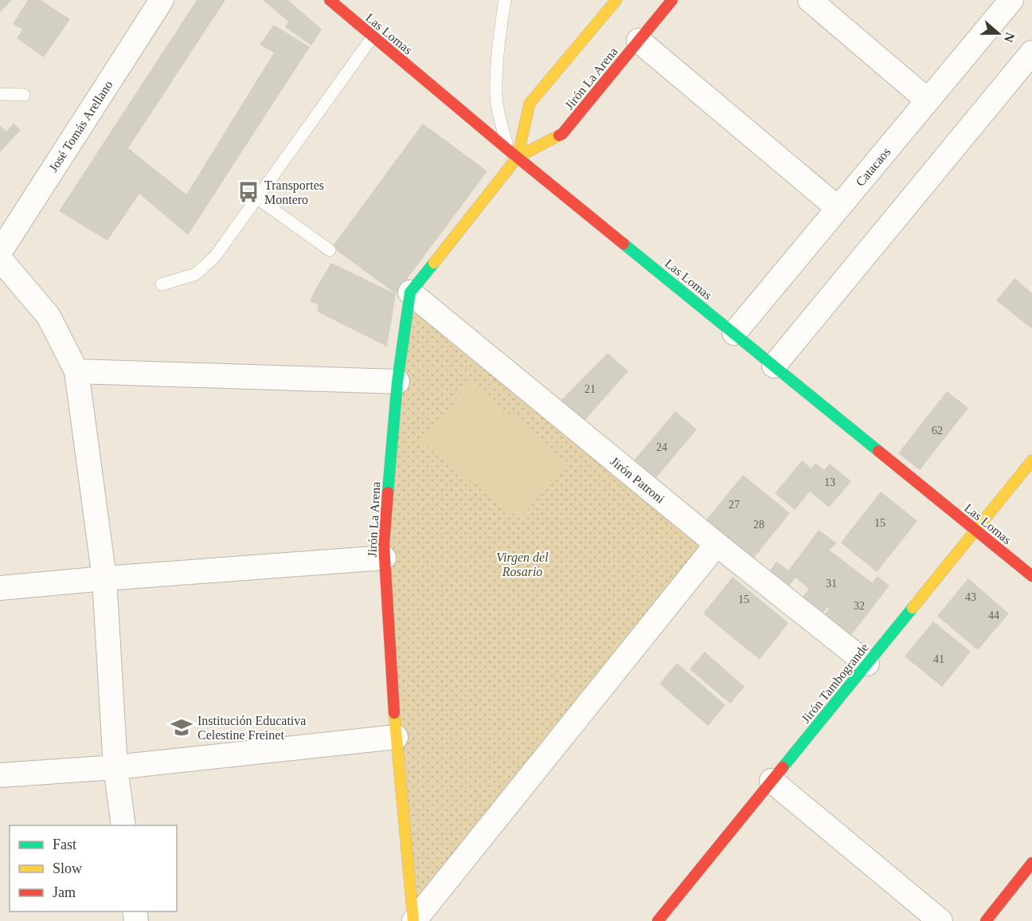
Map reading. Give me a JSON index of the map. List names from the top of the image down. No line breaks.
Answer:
{"streets":{"street":["Las Lomas","Jirón La Arena","José Tomás Arellano","Catacaos","Jirón Patroni","Jirón Tambogrande"]},"crossings":[["Las Lomas","Jirón La Arena"],["Las Lomas","Catacaos"],["Las Lomas","Jirón Tambogrande"],["Jirón La Arena","Jirón Patroni"],["Jirón Patroni","Jirón Tambogrande"]],"parks":["Virgen del Rosario"],"places":{"bus stop":["Transportes Montero"],"school or university":["Institución Educativa Celestine Freinet"]},"house_numbers":["21","62","24","13","27","15","28","31","43","15","32","44","41"],"legend":["Fast","Slow","Jam"],"north":"right"}
